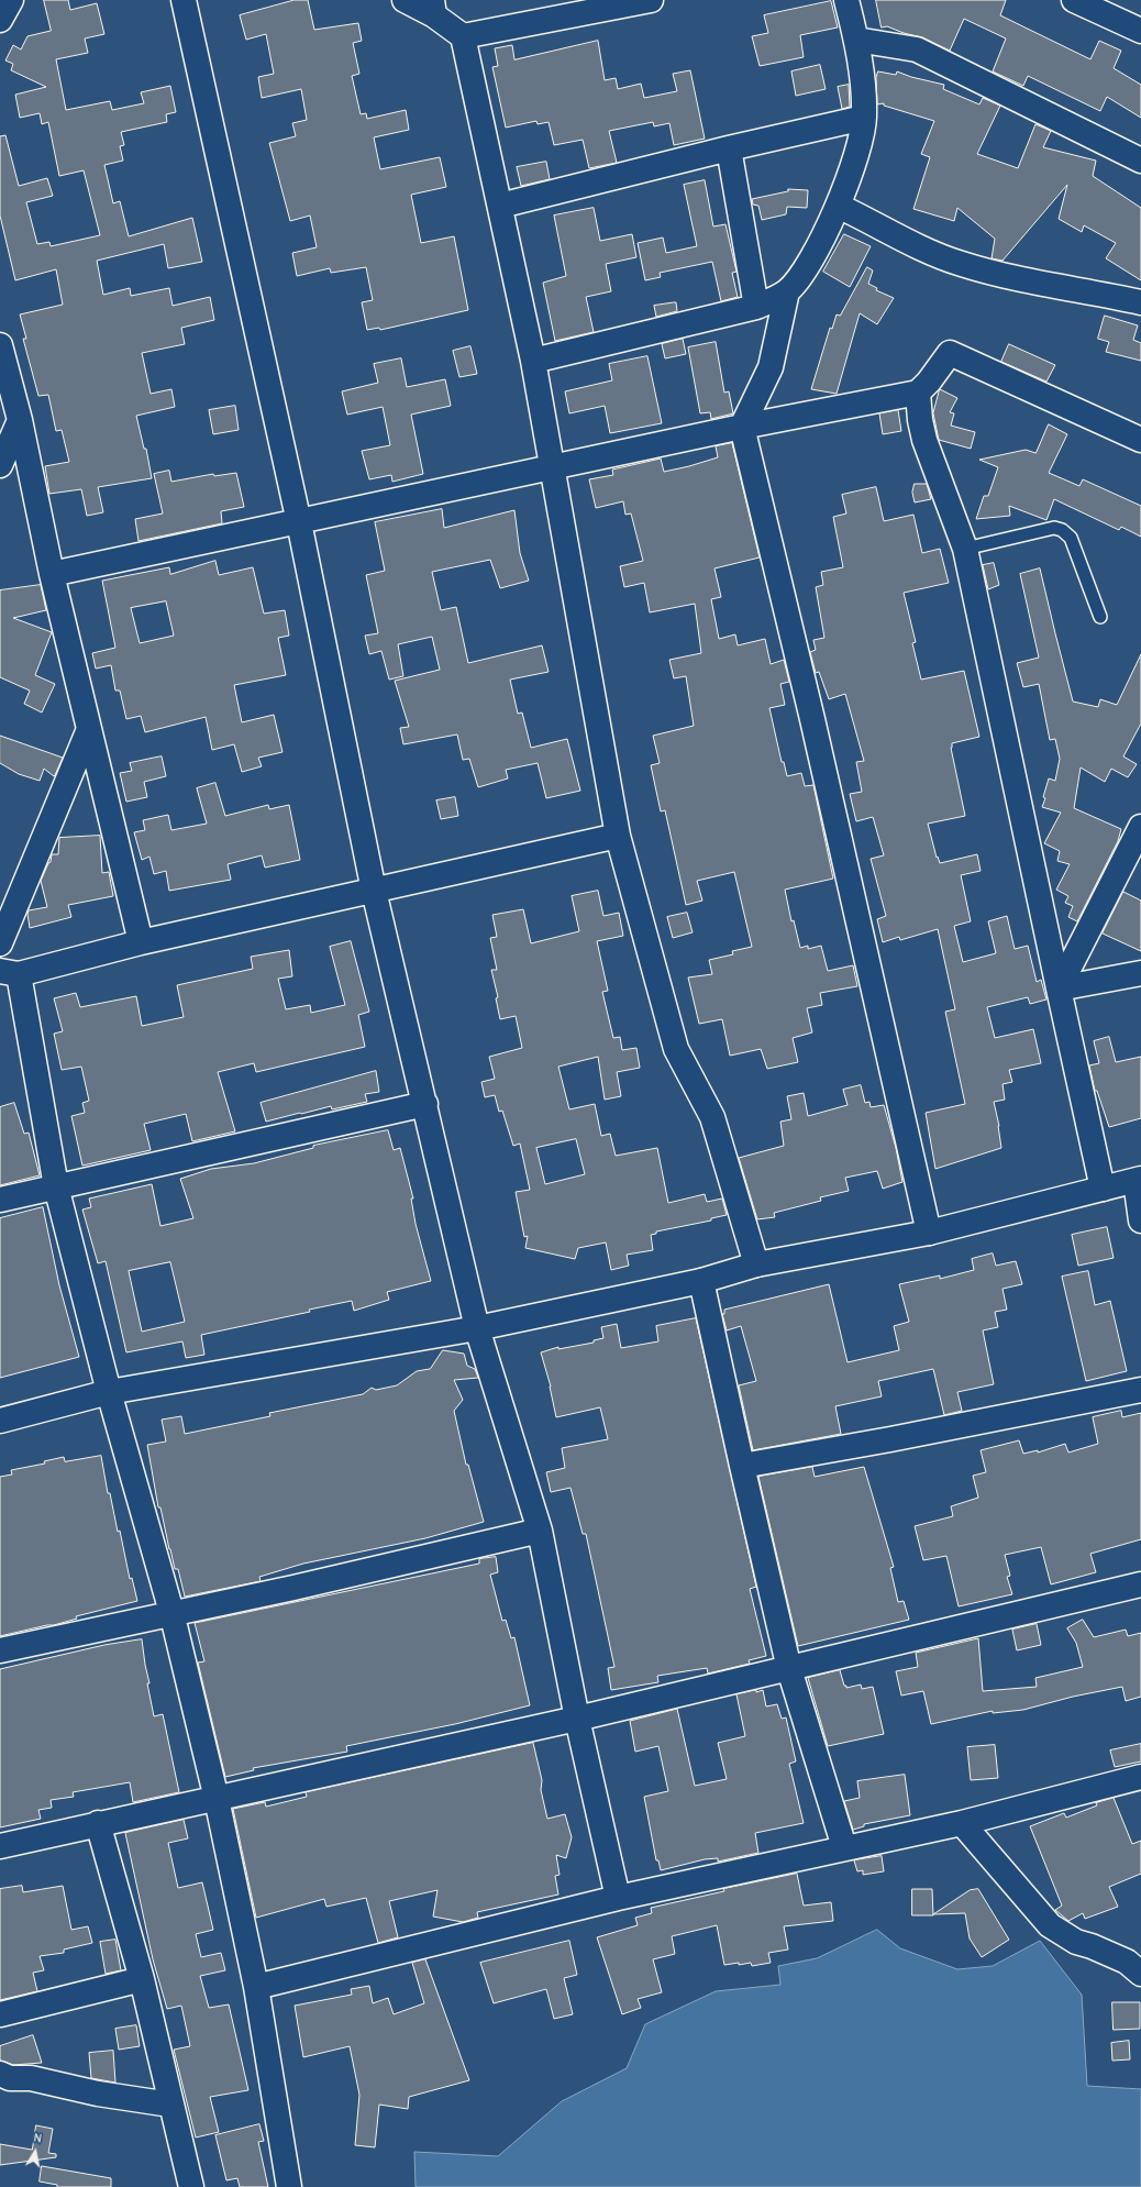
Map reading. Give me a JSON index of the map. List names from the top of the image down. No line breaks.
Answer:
{"north":"top"}
